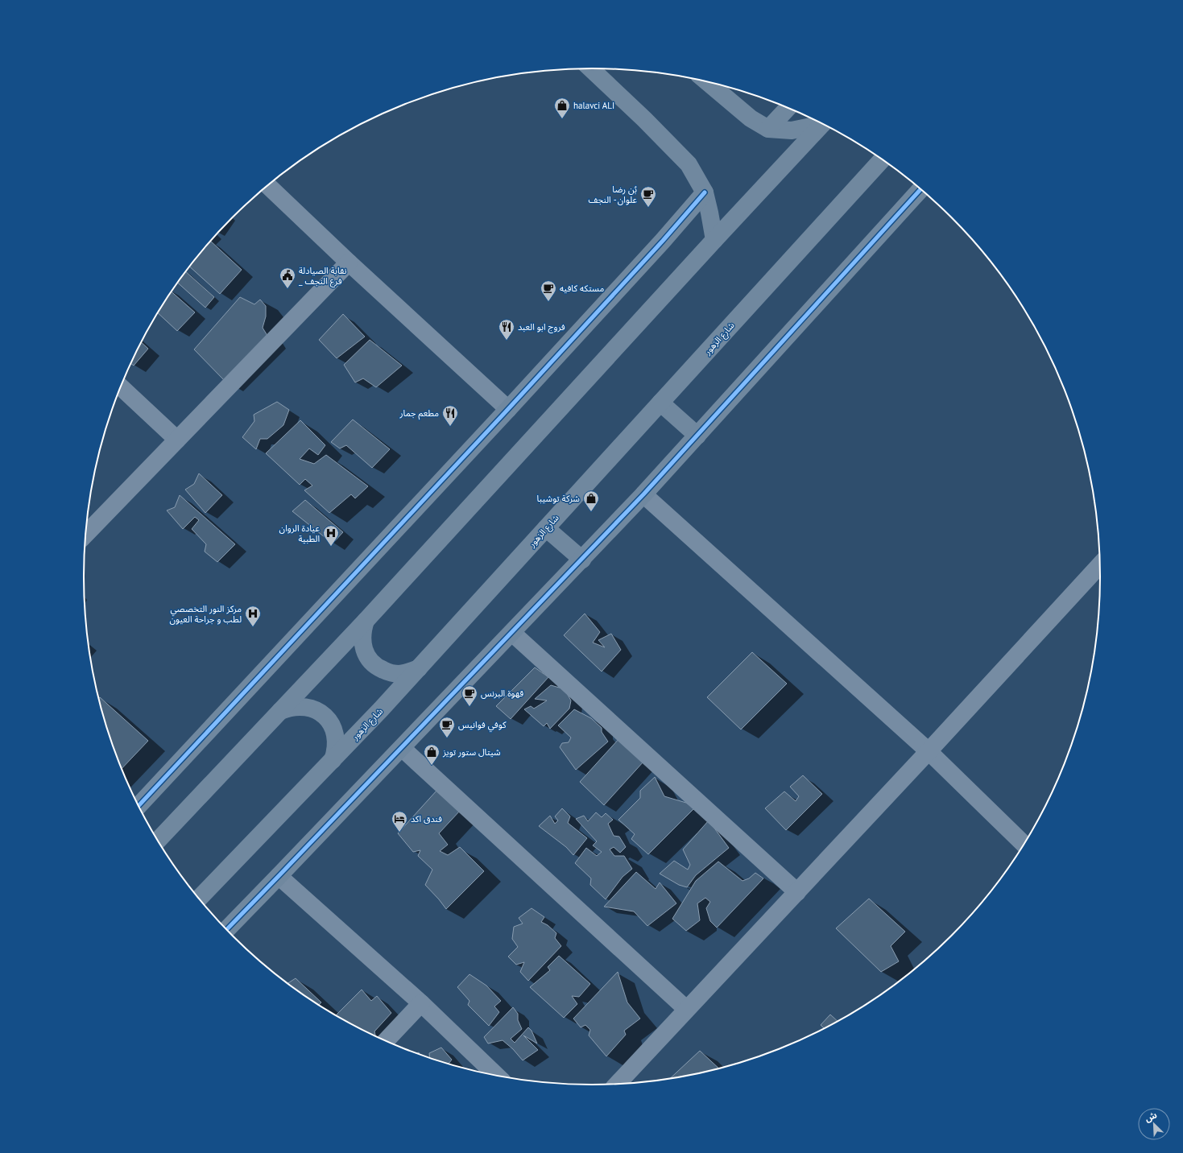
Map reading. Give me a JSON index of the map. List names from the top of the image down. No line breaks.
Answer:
{"streets":{"main road":["شارع الزهور"]},"places":{"shop":["halavci ALI","شركة توشيبا","شيتال ستور تويز"],"cafe":["بُن رضا علوان - النجف","مستكه كافيه","قهوة البرنس","كوفي فوانيس"],"public building":["نقابة الصيادلة _ فرع النجف"],"restaurant":["فروج ابو العبد","مطعم جمار"],"hospital":["عيادة الروان الطبية","مركز النور التخصصي لطب و جراحة العيون"],"hotel":["فندق اكد"]},"north":"top left"}
